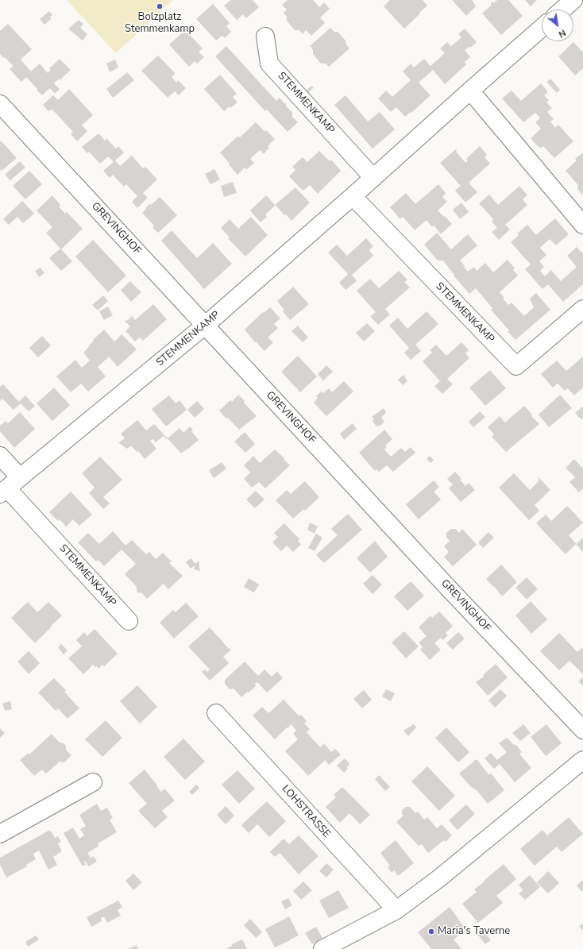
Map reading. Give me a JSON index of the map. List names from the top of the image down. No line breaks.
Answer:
{"streets":{"street":["STEMMENKAMP","GREVINGHOF","LOHSTRASSE"]},"crossings":[["STEMMENKAMP","GREVINGHOF"]],"places":["Bolzplatz Stemmenkamp","Maria's Taverne"],"north":"bottom right"}
